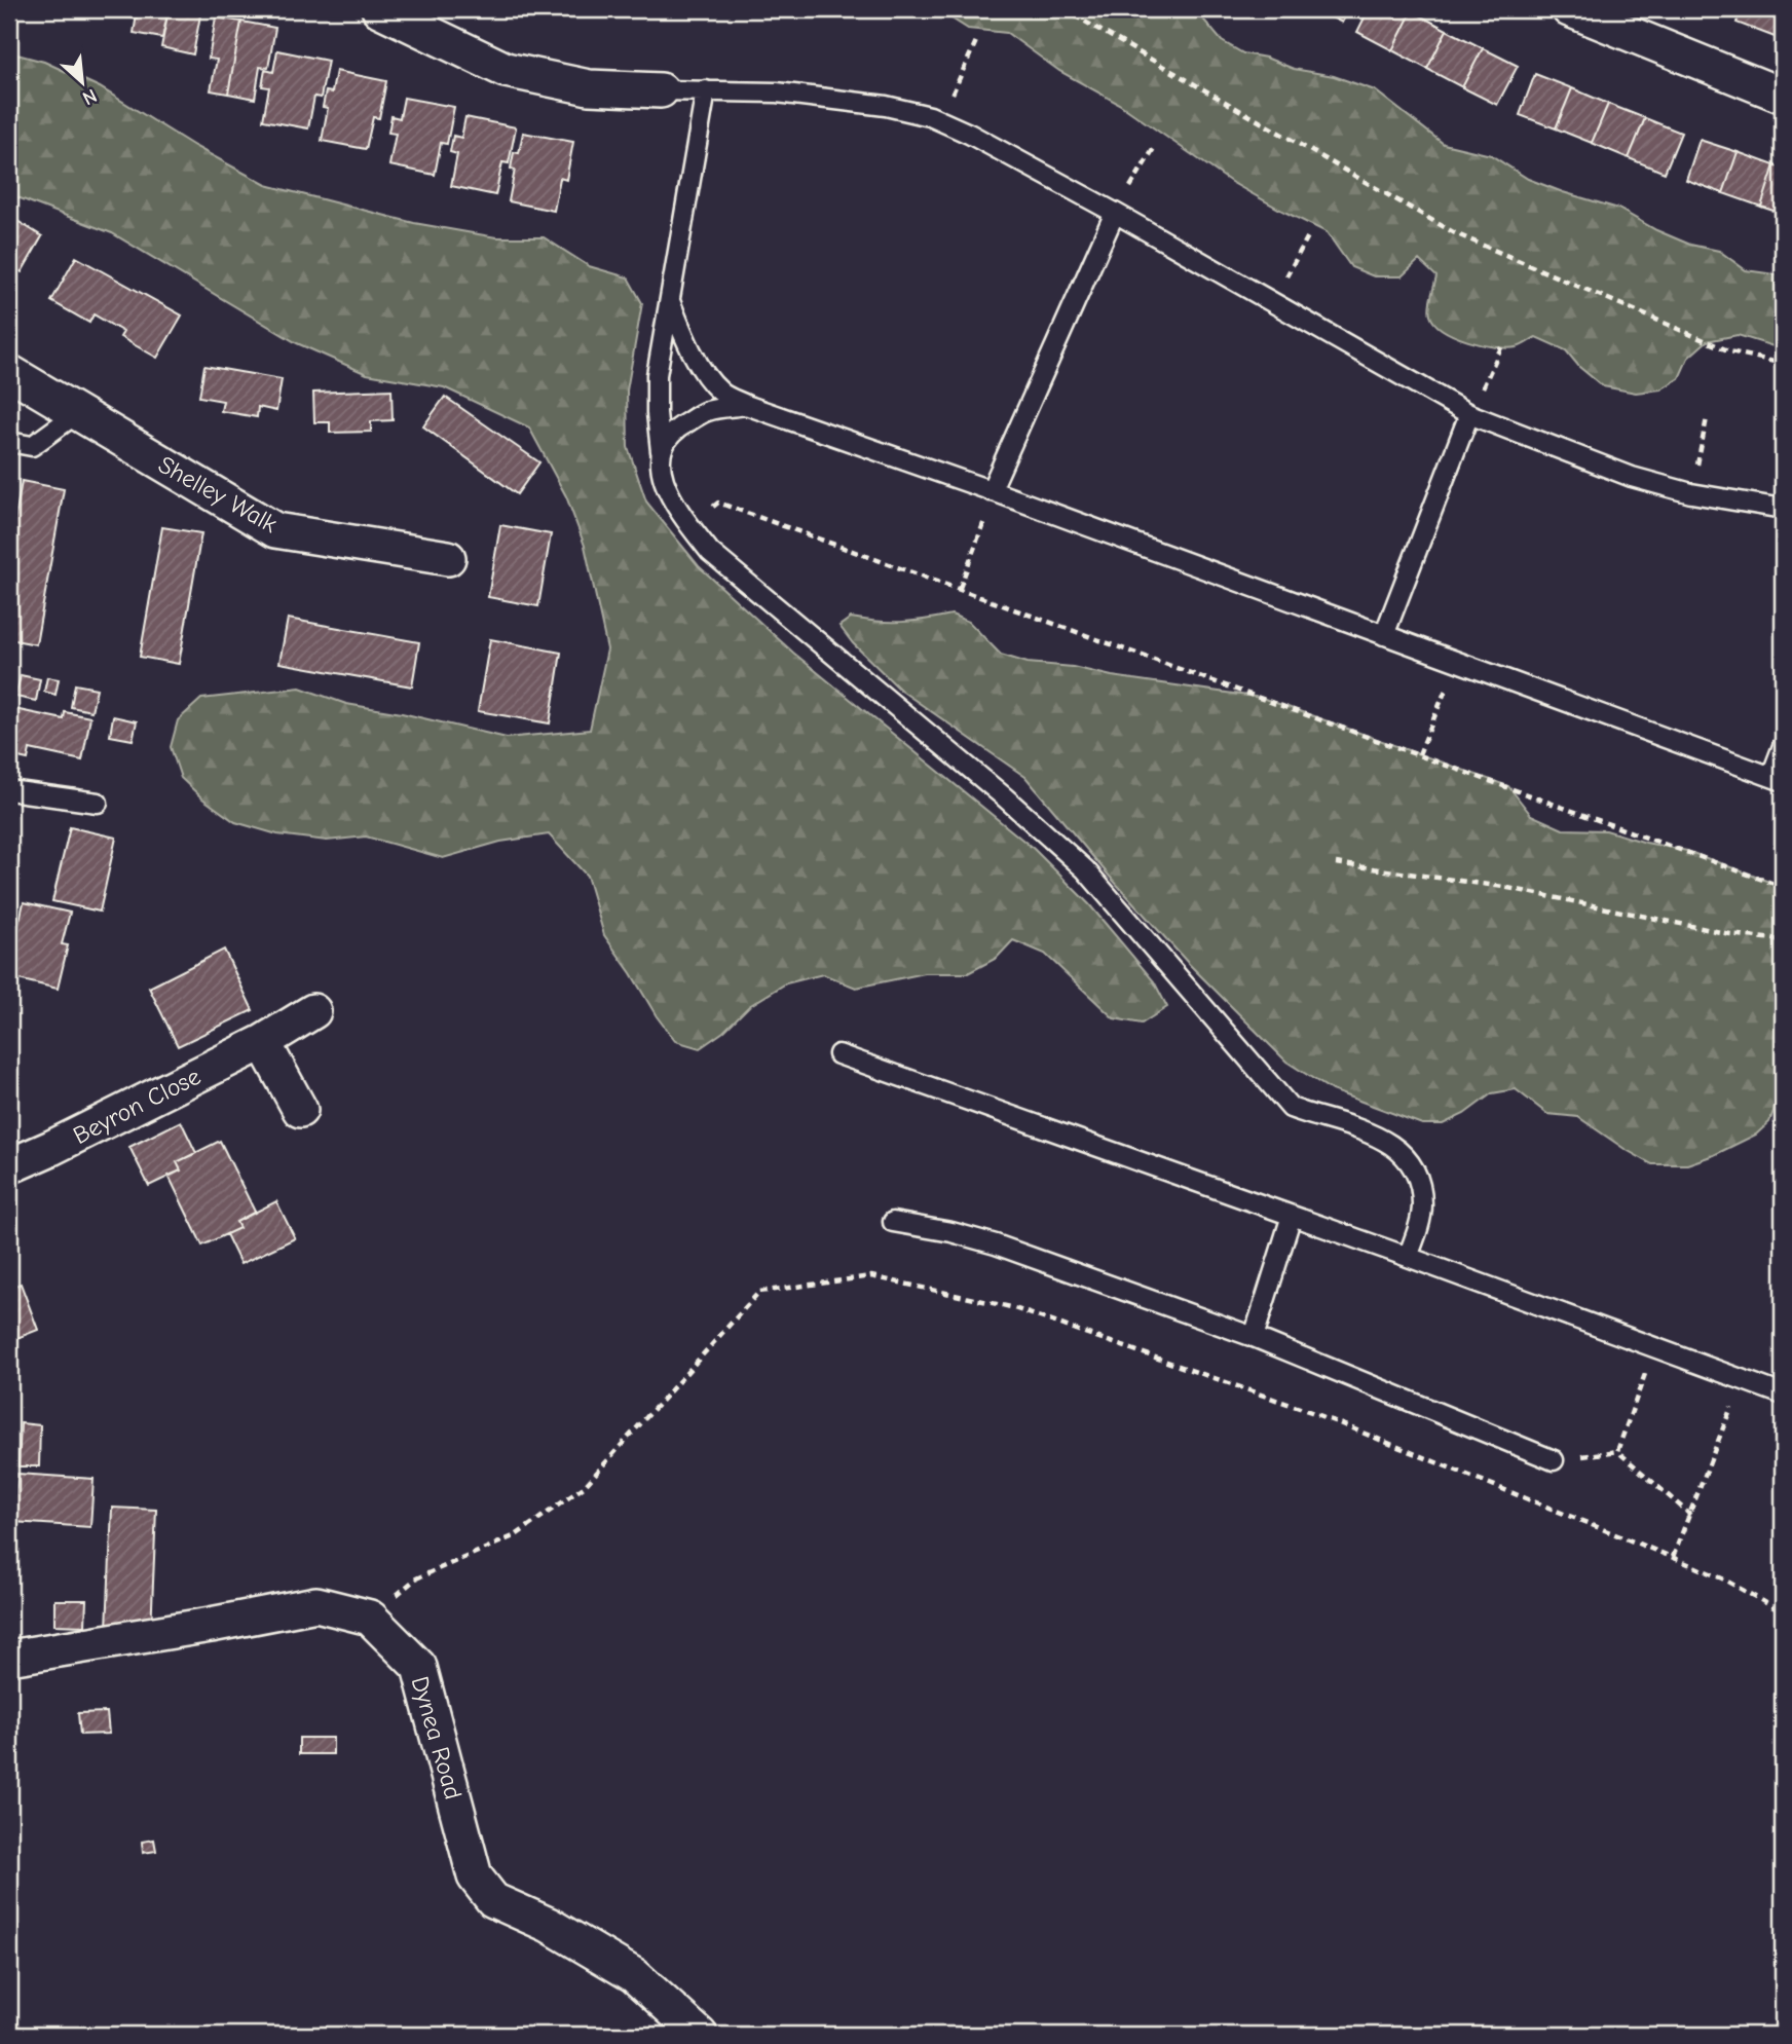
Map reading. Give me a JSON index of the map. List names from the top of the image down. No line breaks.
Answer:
{"streets":{"street":["Shelley Walk","Beyron Close","Dynea Road"]},"north":"bottom right"}
